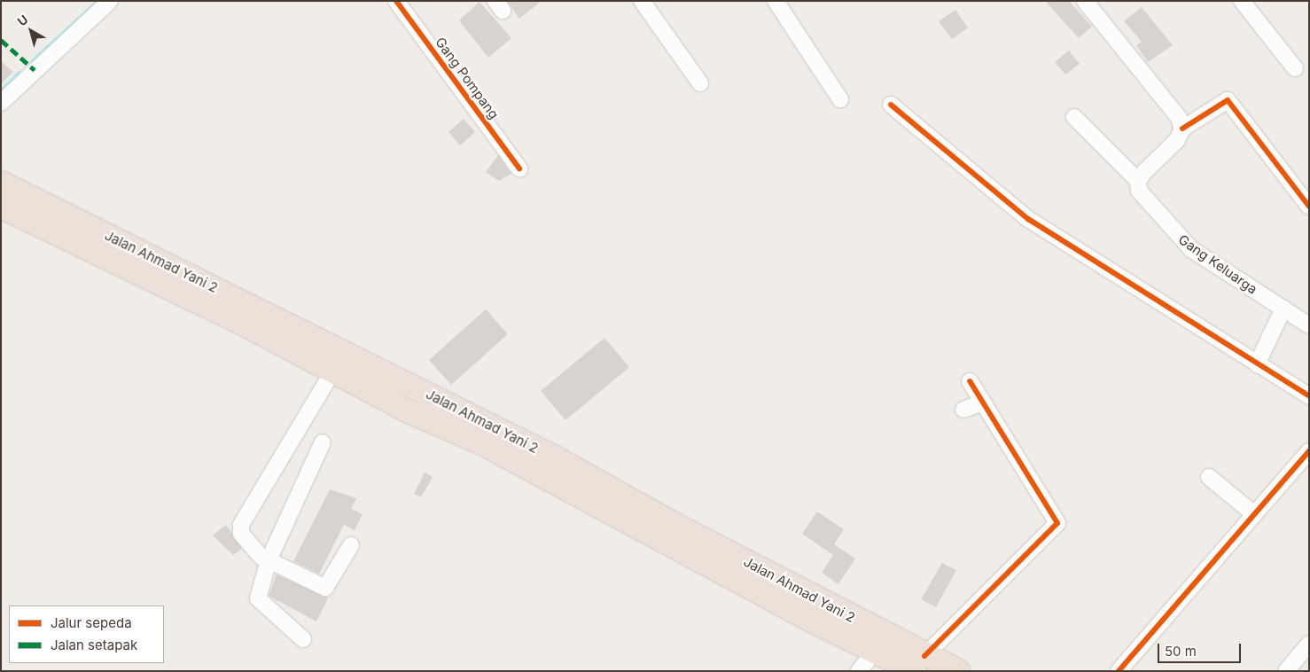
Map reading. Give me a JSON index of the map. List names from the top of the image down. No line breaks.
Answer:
{"streets":{"highway":["Jalan Ahmad Yani 2"],"street":["Gang Pompang","Gang Keluarga"]},"legend":["Jalur sepeda","Jalan setapak"],"scale_bar":"50 m","north":"top left"}
